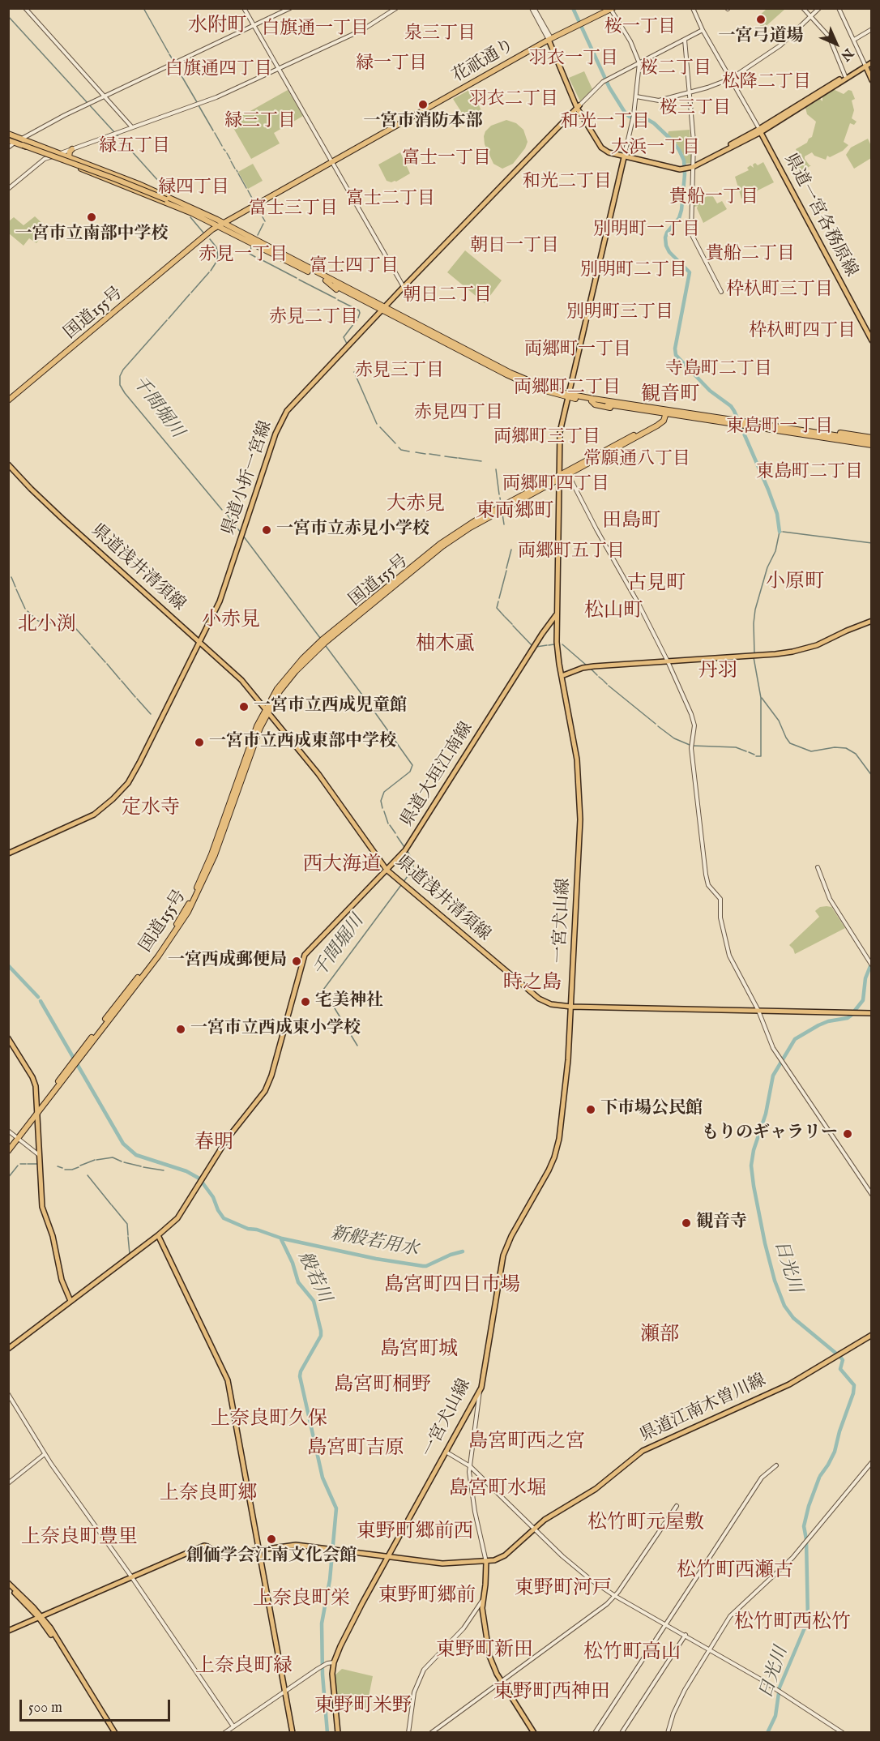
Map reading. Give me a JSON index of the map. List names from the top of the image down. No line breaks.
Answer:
{"streets":{"highway":["花祇通り","国道155号"],"main road":["県道一宮各務原線","県道小折一宮線","県道浅井清須線","県道大垣江南線","一宮犬山線","県道江南木曽川線"]},"crossings":[["花祇通り","国道155号"],["国道155号","県道浅井清須線"],["国道155号","一宮犬山線"],["県道小折一宮線","県道浅井清須線"],["県道浅井清須線","県道大垣江南線"],["県道浅井清須線","一宮犬山線"],["県道大垣江南線","一宮犬山線"],["一宮犬山線","県道江南木曽川線"]],"districts":["水附町","桜一丁目","白旗通一丁目","泉三丁目","羽衣一丁目","緑一丁目","桜二丁目","白旗通四丁目","松降二丁目","羽衣二丁目","桜三丁目","緑三丁目","和光一丁目","緑五丁目","大浜一丁目","富士一丁目","和光二丁目","緑四丁目","貴船一丁目","富士二丁目","富士三丁目","別明町一丁目","朝日一丁目","貴船二丁目","赤見一丁目","富士四丁目","別明町二丁目","枠杁町三丁目","朝日二丁目","別明町三丁目","赤見二丁目","枠杁町四丁目","両郷町一丁目","寺島町二丁目","赤見三丁目","両郷町二丁目","観音町","赤見四丁目","東島町一丁目","両郷町三丁目","常願通八丁目","東島町二丁目","両郷町四丁目","大赤見","東両郷町","田島町","両郷町五丁目","小原町","古見町","松山町","小赤見","北小渕","柚木颪","丹羽","定水寺","西大海道","時之島","春明","島宮町四日市場","瀬部","島宮町城","島宮町桐野","上奈良町久保","島宮町西之宮","島宮町吉原","島宮町水堀","上奈良町郷","松竹町元屋敷","東野町郷前西","上奈良町豊里","松竹町西瀬古","東野町河戸","東野町郷前","上奈良町栄","松竹町西松竹","東野町新田","松竹町高山","上奈良町緑","東野町西神田","東野町米野"],"water":["千間堀川","新般若用水","日光川","般若川"],"places":["一宮弓道場","一宮市消防本部","一宮市立南部中学校","一宮市立赤見小学校","一宮市立西成児童館","一宮市立西成東部中学校","一宮西成郵便局","宅美神社","一宮市立西成東小学校","下市場公民館","もりのギャラリー","観音寺","創価学会江南文化会館"],"scale_bar":"500 m","north":"bottom right"}
